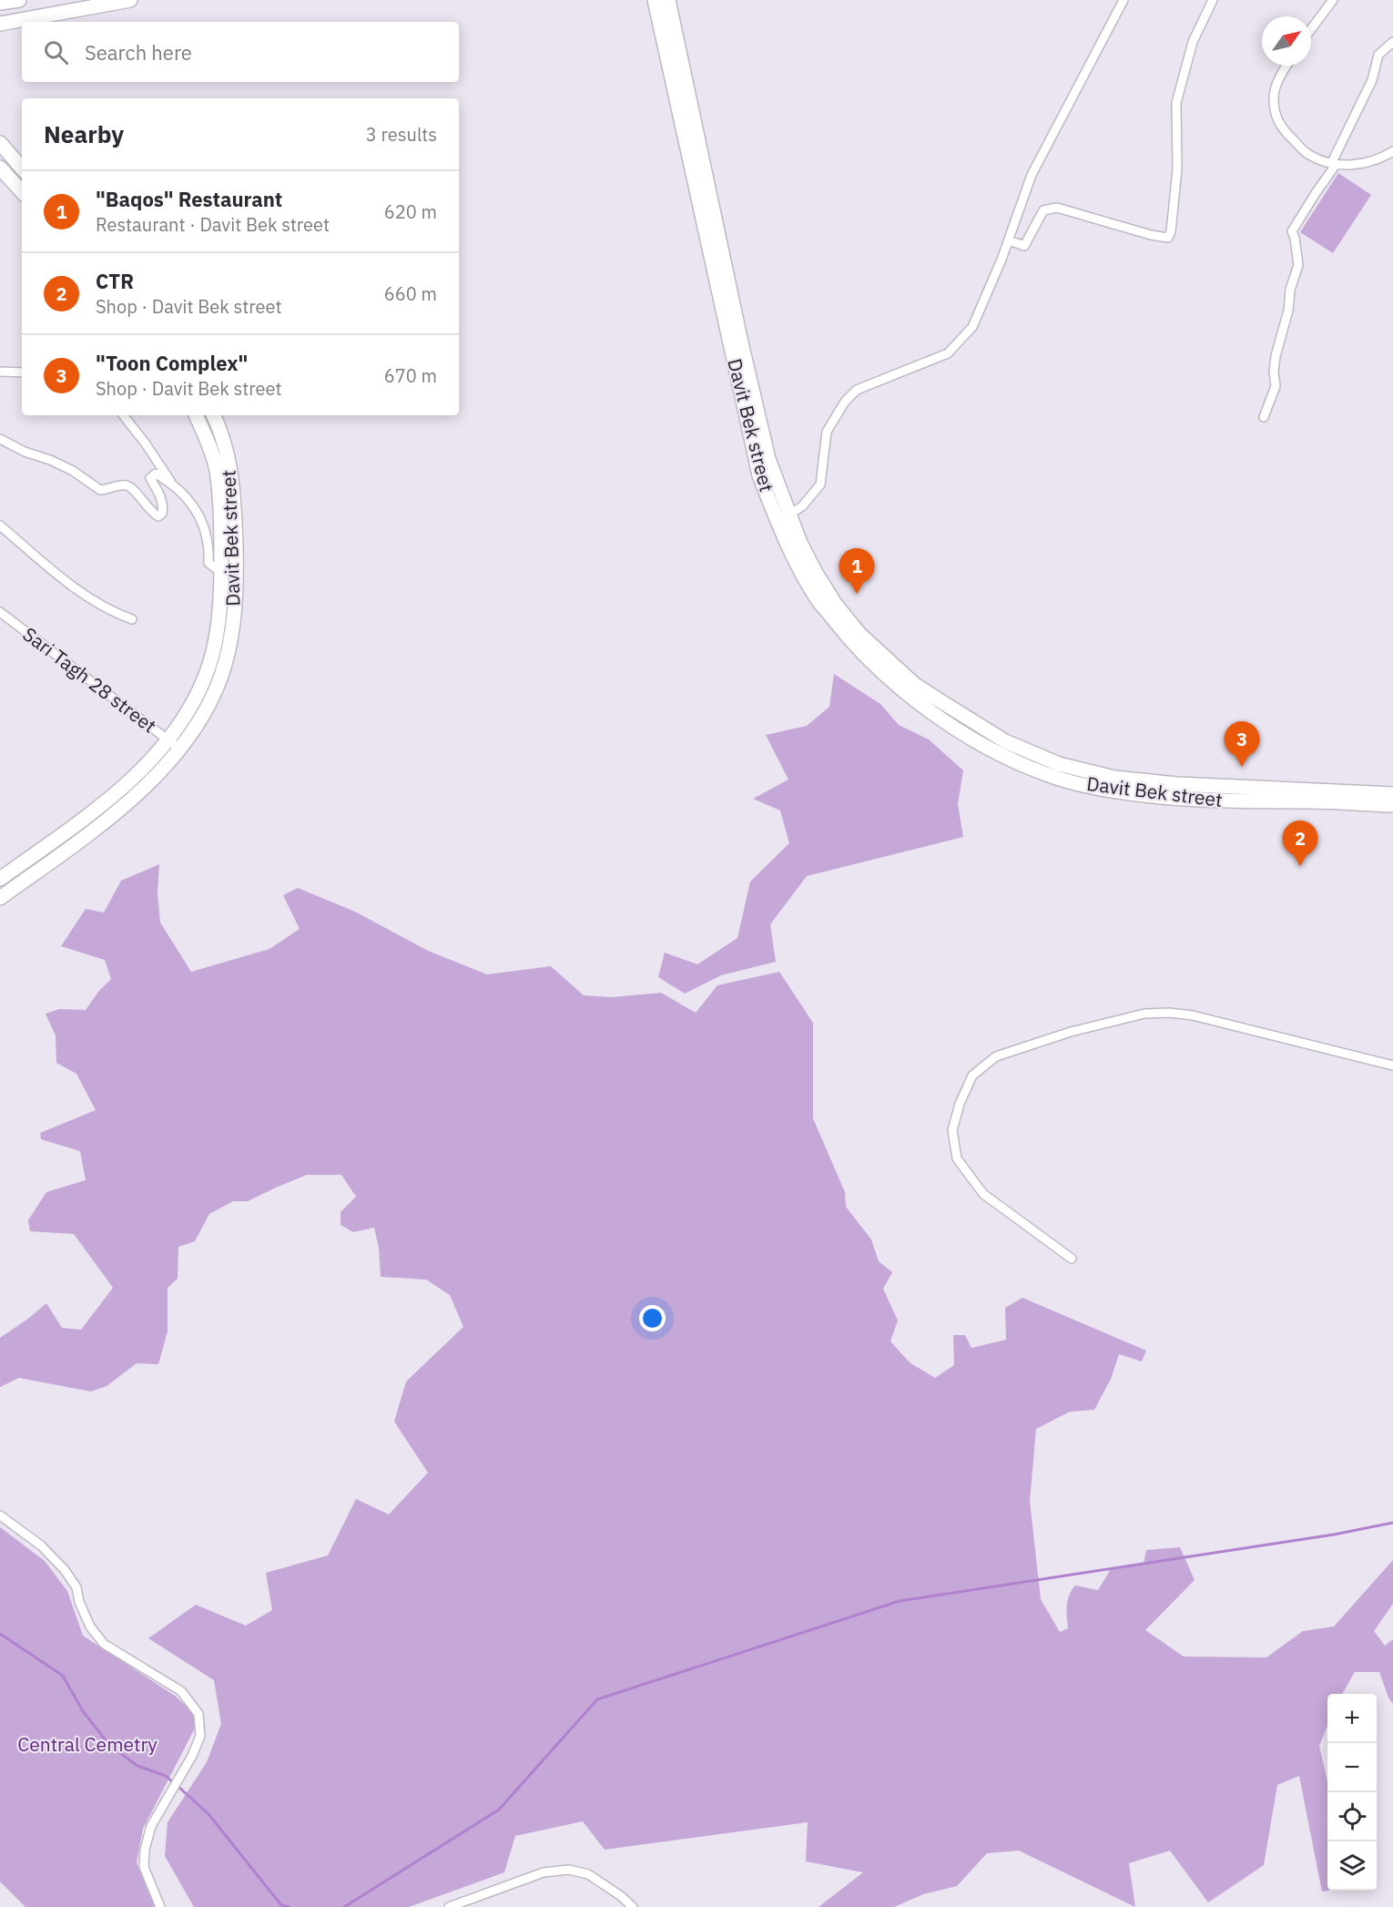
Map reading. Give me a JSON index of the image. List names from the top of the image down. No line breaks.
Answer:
{"streets":{"main road":["Davit Bek street"],"street":["Sari Tagh 28 street"]},"crossings":[["Davit Bek street","Sari Tagh 28 street"]],"parks":["Central Cemetry"],"north":"top right","page":{"search":"Search here","heading":["Nearby","3 results"],"list":[{"mark":"1","name":"\"Baqos\" Restaurant","note":"Restaurant · Davit Bek street","value":"620 m"},{"mark":"2","name":"CTR","note":"Shop · Davit Bek street","value":"660 m"},{"mark":"3","name":"\"Toon Complex\"","note":"Shop · Davit Bek street","value":"670 m"}],"pins":["1","3","2"],"map_buttons":["+","−"]}}
